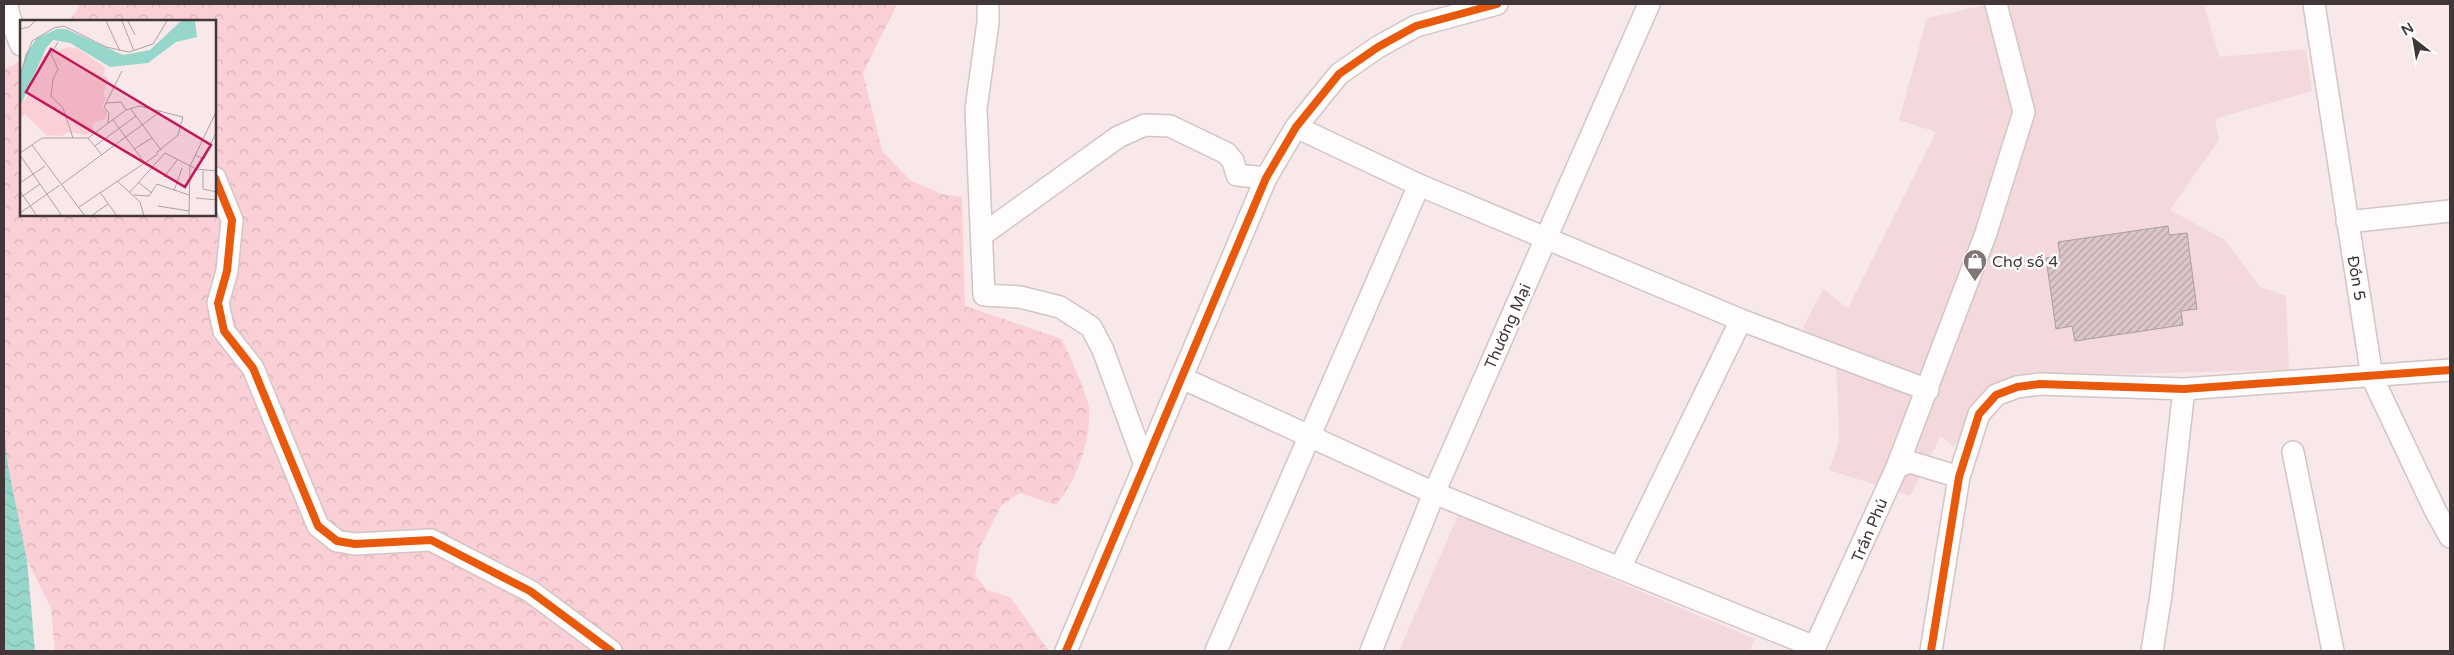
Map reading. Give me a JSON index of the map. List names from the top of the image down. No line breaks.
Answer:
{"streets":{"street":["Đồn 5","Thương Mại","Trần Phú"]},"places":{"shop":["Chợ số 4"]},"north":"top left"}
